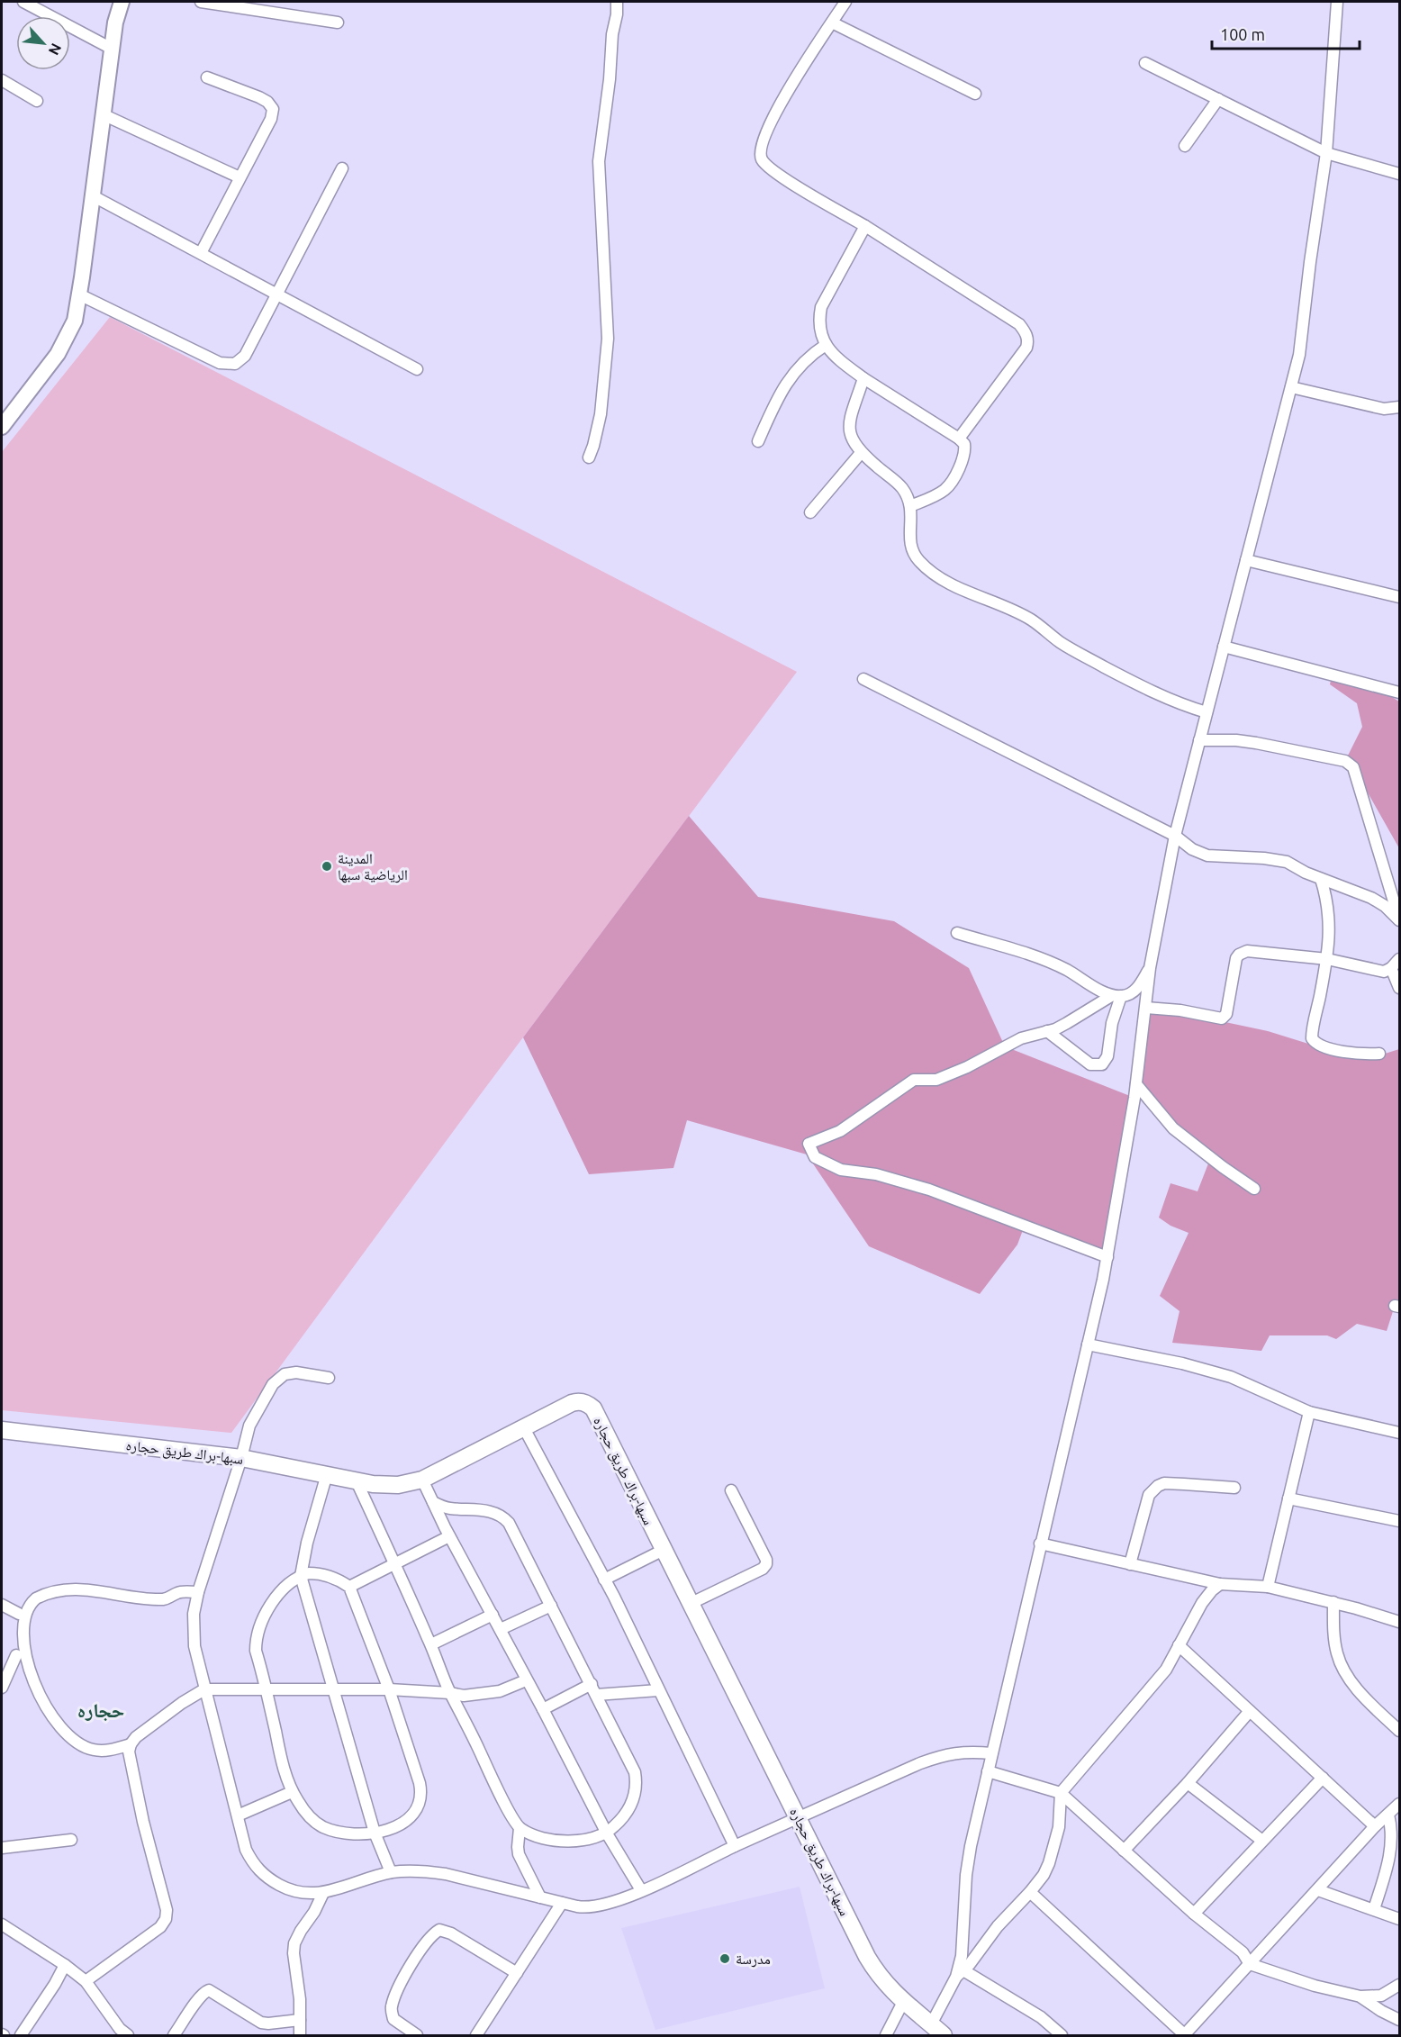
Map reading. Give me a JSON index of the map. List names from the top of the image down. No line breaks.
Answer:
{"streets":{"main road":["سبها-براك طريق حجاره"]},"districts":["حجاره"],"places":["المدينة الرياضية سبها","مدرسة"],"scale_bar":"100 m","north":"bottom right"}
